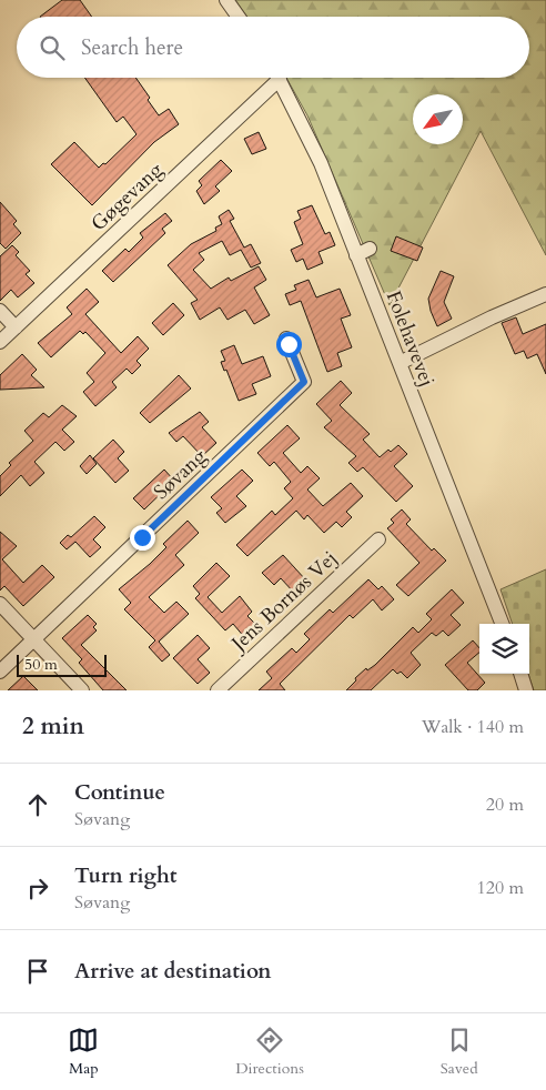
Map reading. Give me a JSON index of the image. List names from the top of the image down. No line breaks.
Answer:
{"streets":{"street":["Gøgevang","Folehavevej","Søvang","Jens Bornøs Vej"]},"scale_bar":"50 m","north":"bottom left","page":{"search":"Search here","scale":"50 m","heading":["2 min","Walk · 140 m"],"list":[["Continue","Søvang","20 m"],["Turn right","Søvang","120 m"],"Arrive at destination"],"nav":["Map","Directions","Saved"]}}
